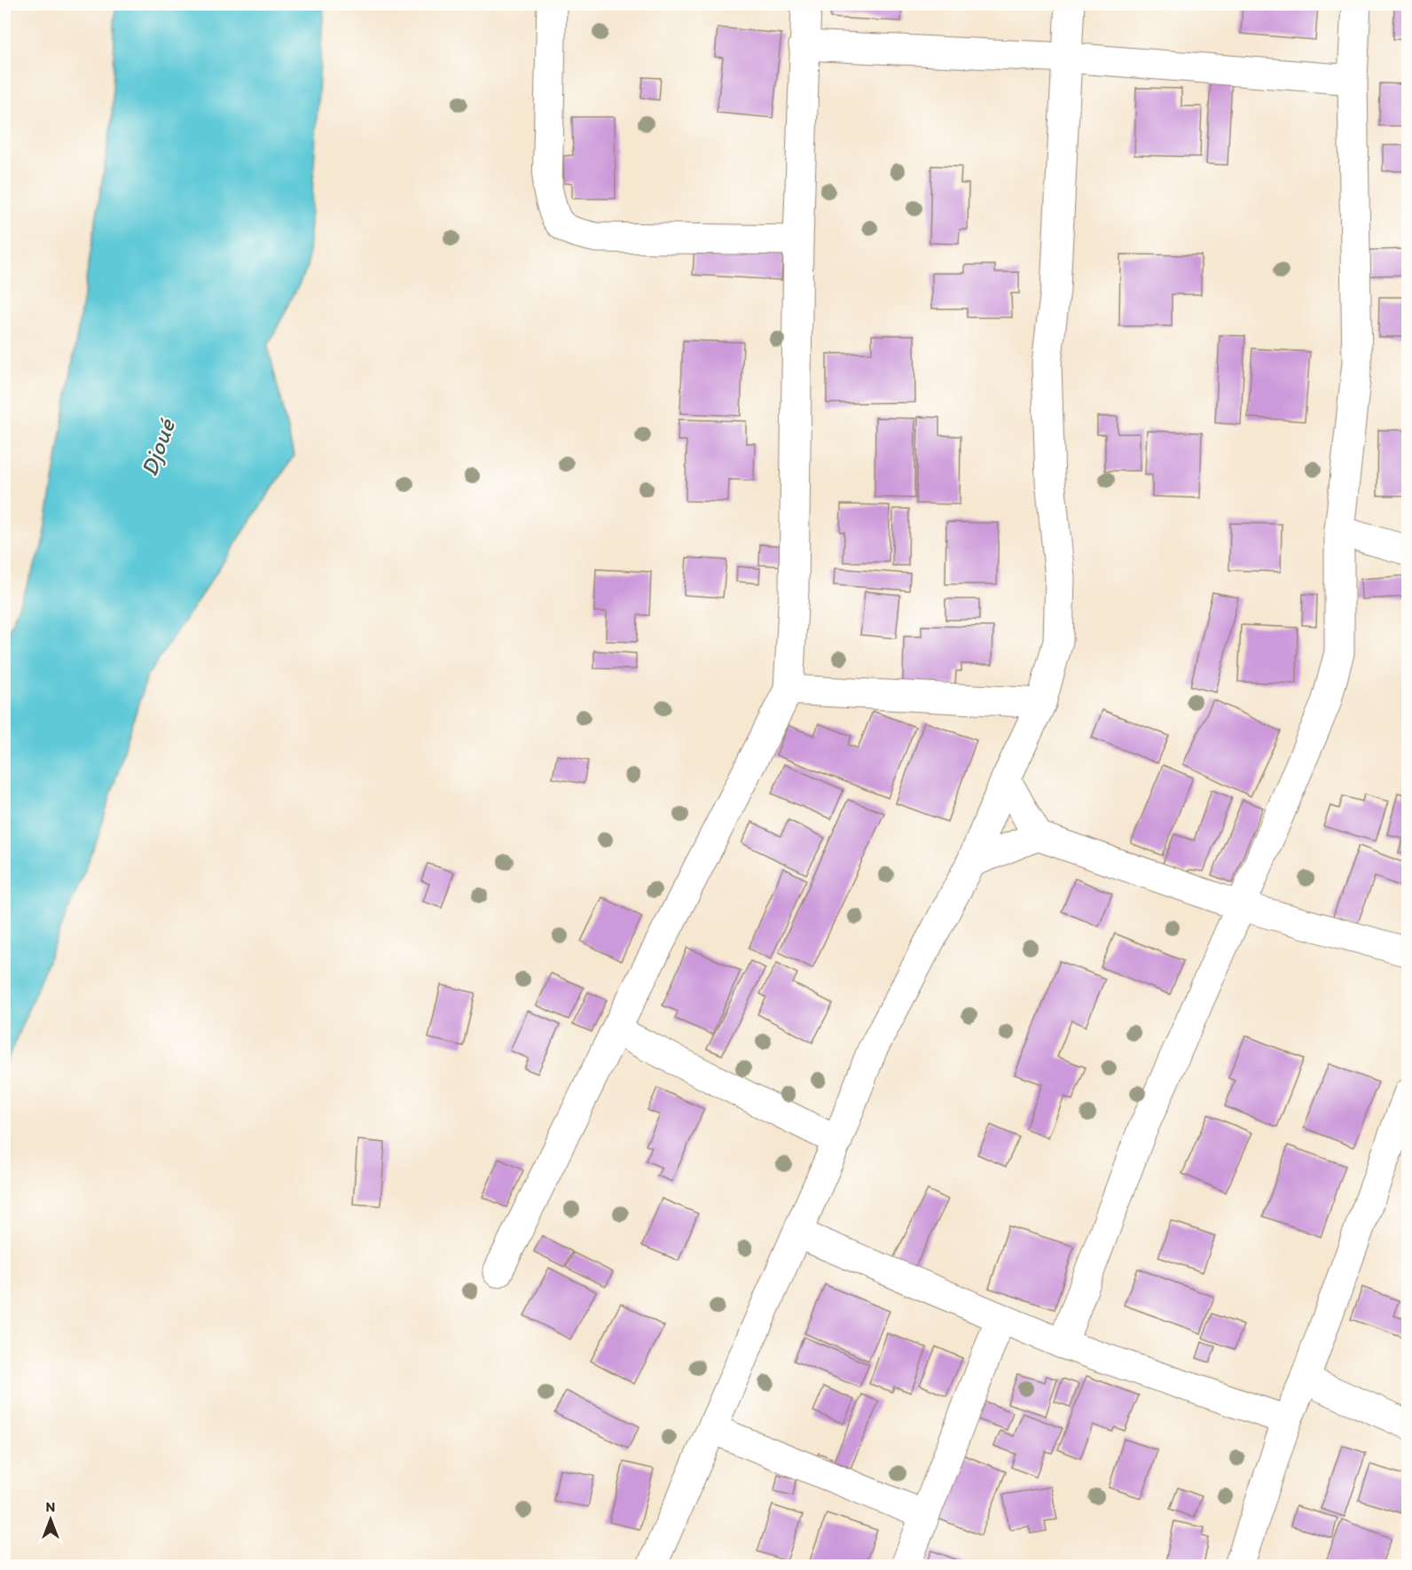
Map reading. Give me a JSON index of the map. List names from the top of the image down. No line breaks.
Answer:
{"water":["Djoué"],"north":"top"}
